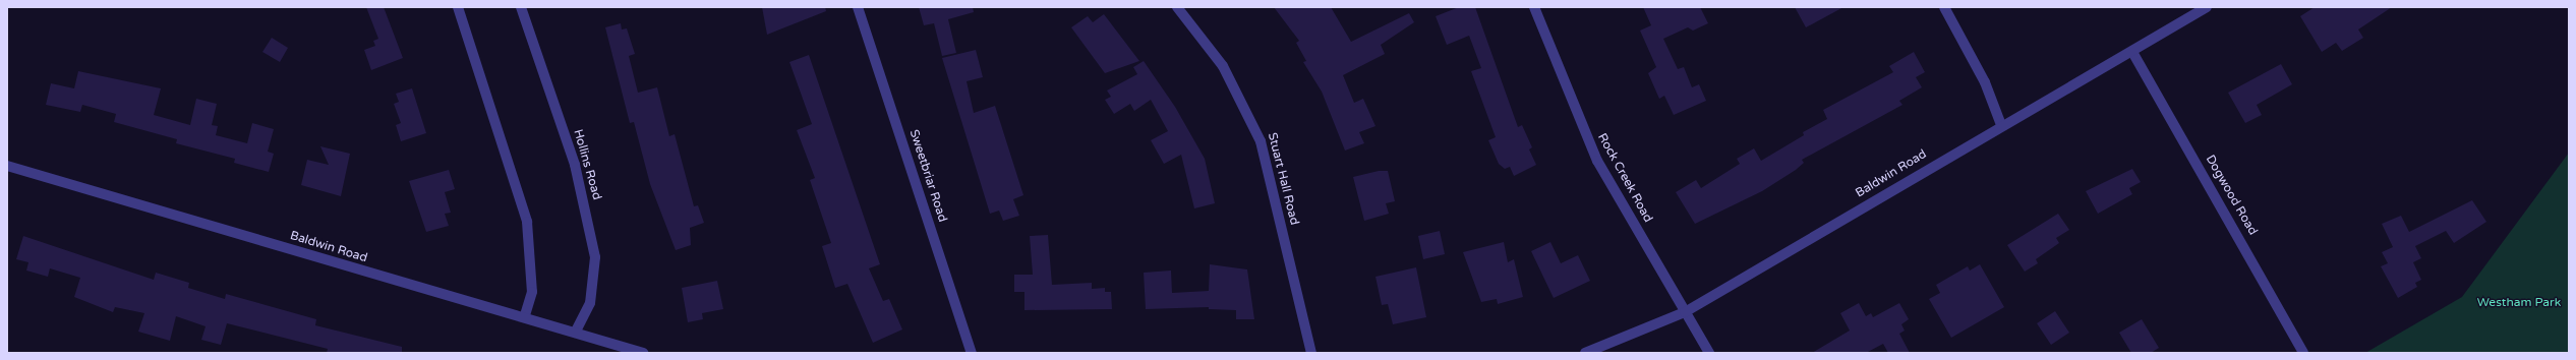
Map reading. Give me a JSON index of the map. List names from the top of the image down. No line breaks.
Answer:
{"streets":{"street":["Hollins Road","Baldwin Road","Sweetbriar Road","Rock Creek Road","Stuart Hall Road","Dogwood Road"]},"crossings":[["Hollins Road","Baldwin Road"],["Baldwin Road","Rock Creek Road"],["Baldwin Road","Dogwood Road"]],"parks":["Westham Park"]}
